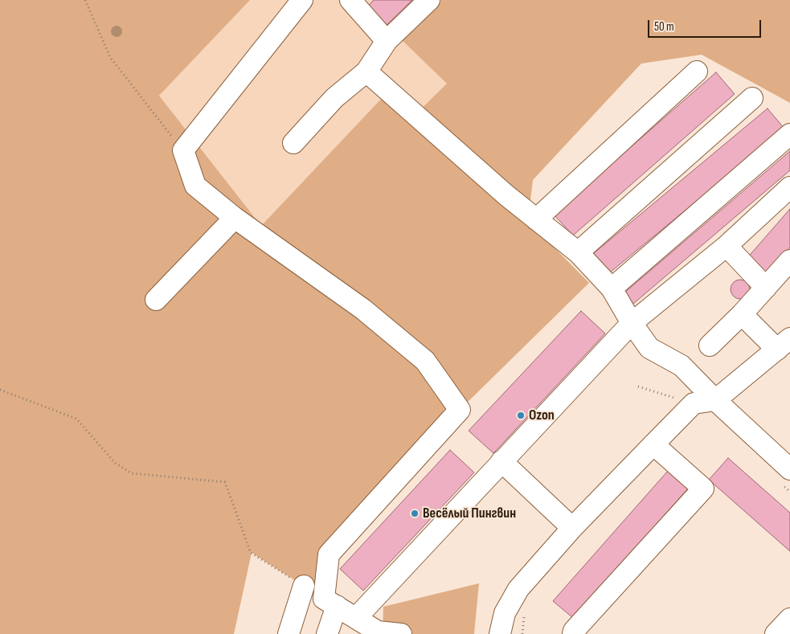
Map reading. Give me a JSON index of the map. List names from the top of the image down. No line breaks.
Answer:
{"places":["Ozon","Весёлый Пингвин"],"scale_bar":"50 m"}
